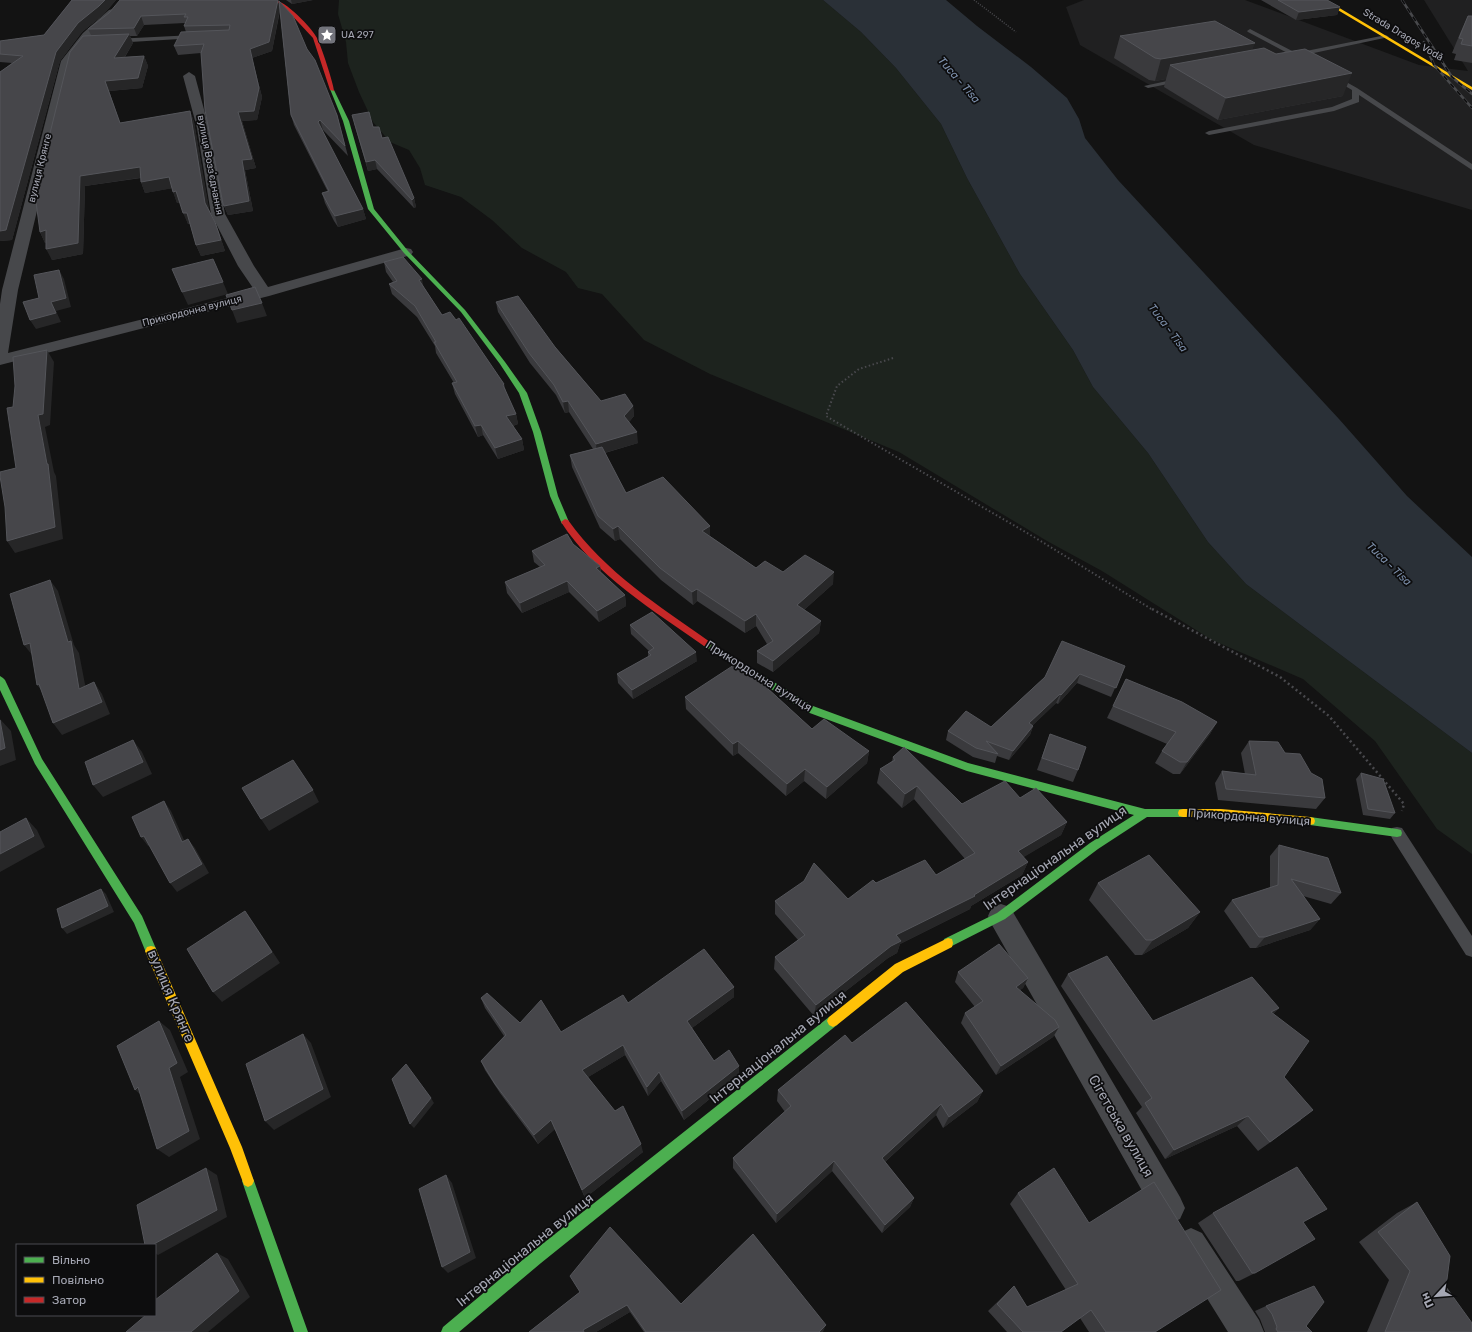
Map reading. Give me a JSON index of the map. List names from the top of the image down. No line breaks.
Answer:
{"streets":{"street":["Strada Dragoș Vodă","вулиця Воззʼєднання","вулиця Крянге","Прикордонна вулиця","Інтернаціональна вулиця","Сігетська вулиця"]},"crossings":[["вулиця Воззʼєднання","Прикордонна вулиця"],["Прикордонна вулиця","Інтернаціональна вулиця"],["Інтернаціональна вулиця","Сігетська вулиця"]],"water":["Тиса - Tisa"],"places":{"place":["UA 297"]},"legend":["Вільно","Повільно","Затор"],"north":"bottom left"}
